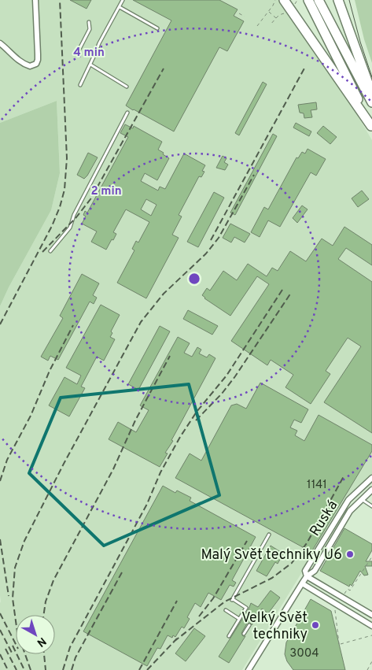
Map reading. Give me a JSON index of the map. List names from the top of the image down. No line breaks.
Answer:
{"streets":{"street":["Ruská"]},"places":["Malý Svět techniky U6","Velký Svět techniky"],"house_numbers":["1141","3004"],"north":"bottom right","rings":["4 min","2 min"]}
